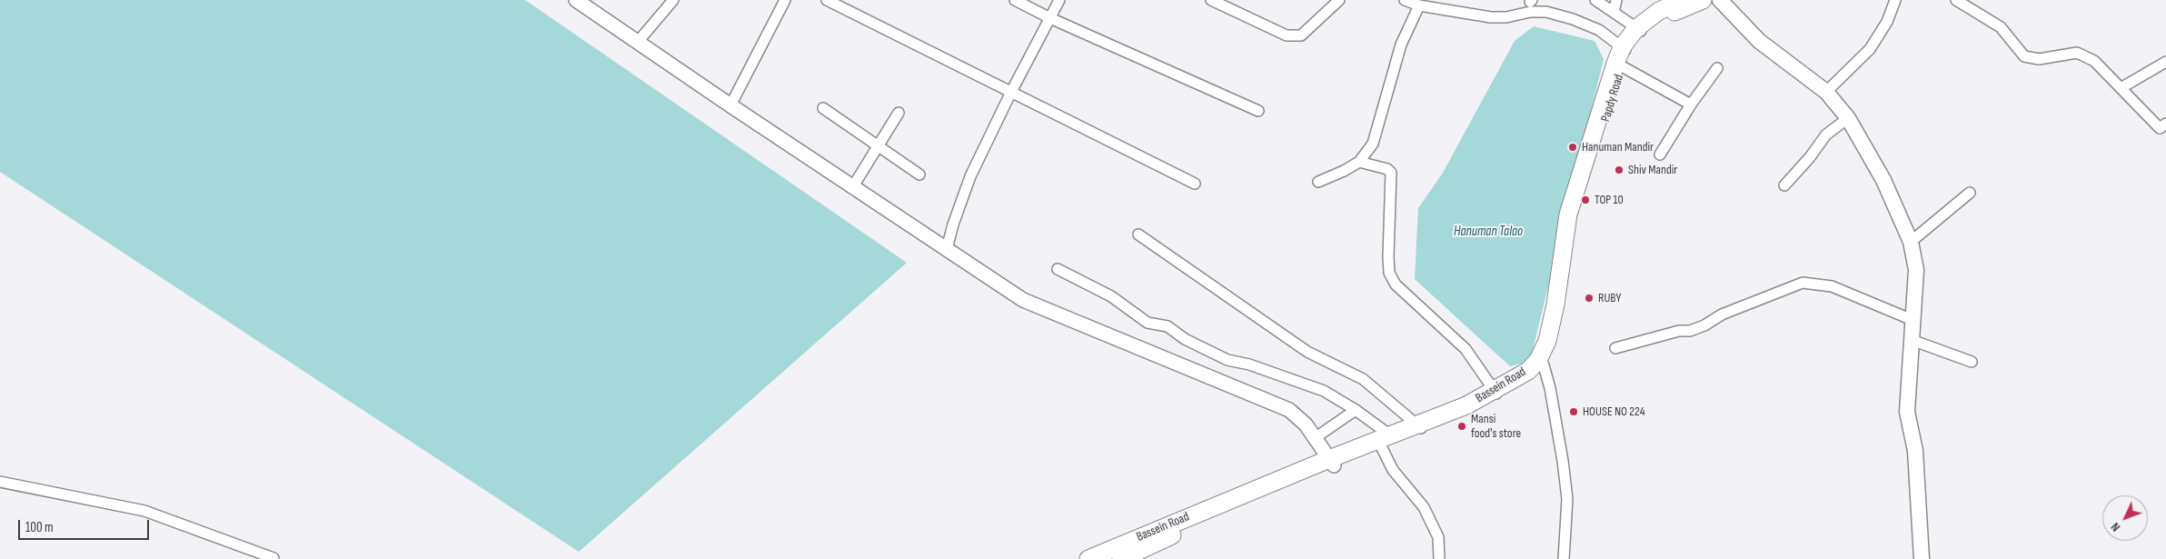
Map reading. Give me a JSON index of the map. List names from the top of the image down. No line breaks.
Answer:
{"streets":{"main road":["Papdy Road","Bassein Road"]},"crossings":[["Papdy Road","Bassein Road"]],"water":["Hanuman Talao"],"places":["Hanuman Mandir","Shiv Mandir","TOP 10","RUBY","HOUSE NO 224","Mansi food's store"],"scale_bar":"100 m","north":"bottom left"}
